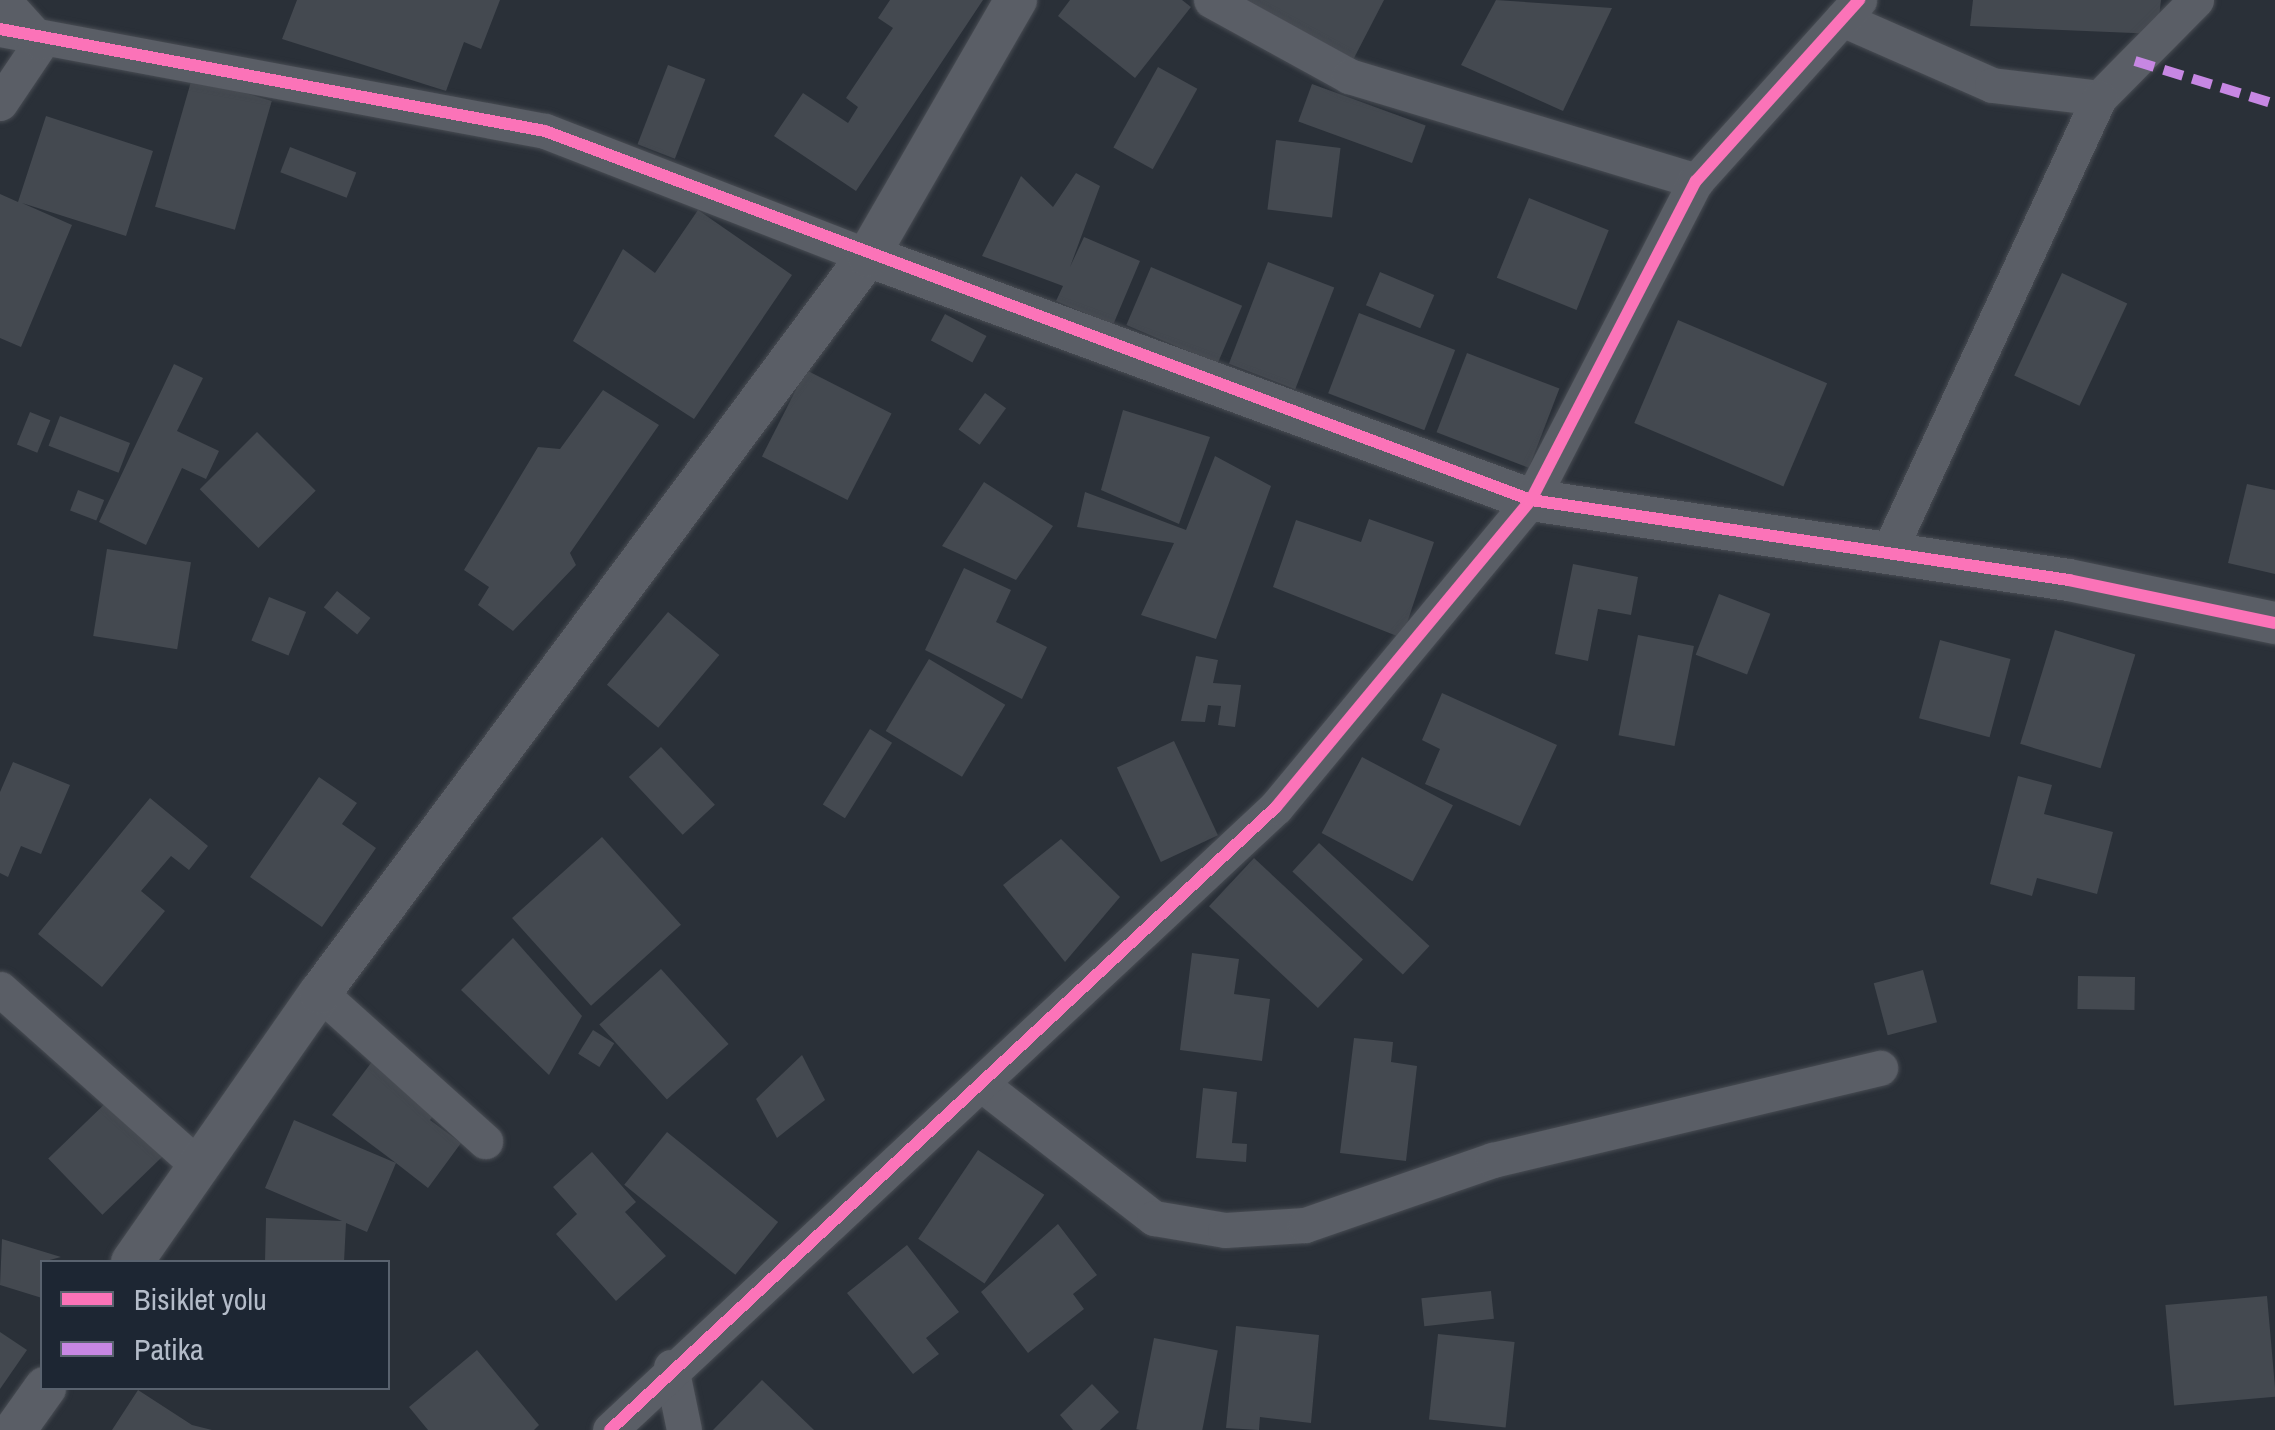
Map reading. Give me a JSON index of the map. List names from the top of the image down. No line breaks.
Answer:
{"legend":["Bisiklet yolu","Patika"]}
